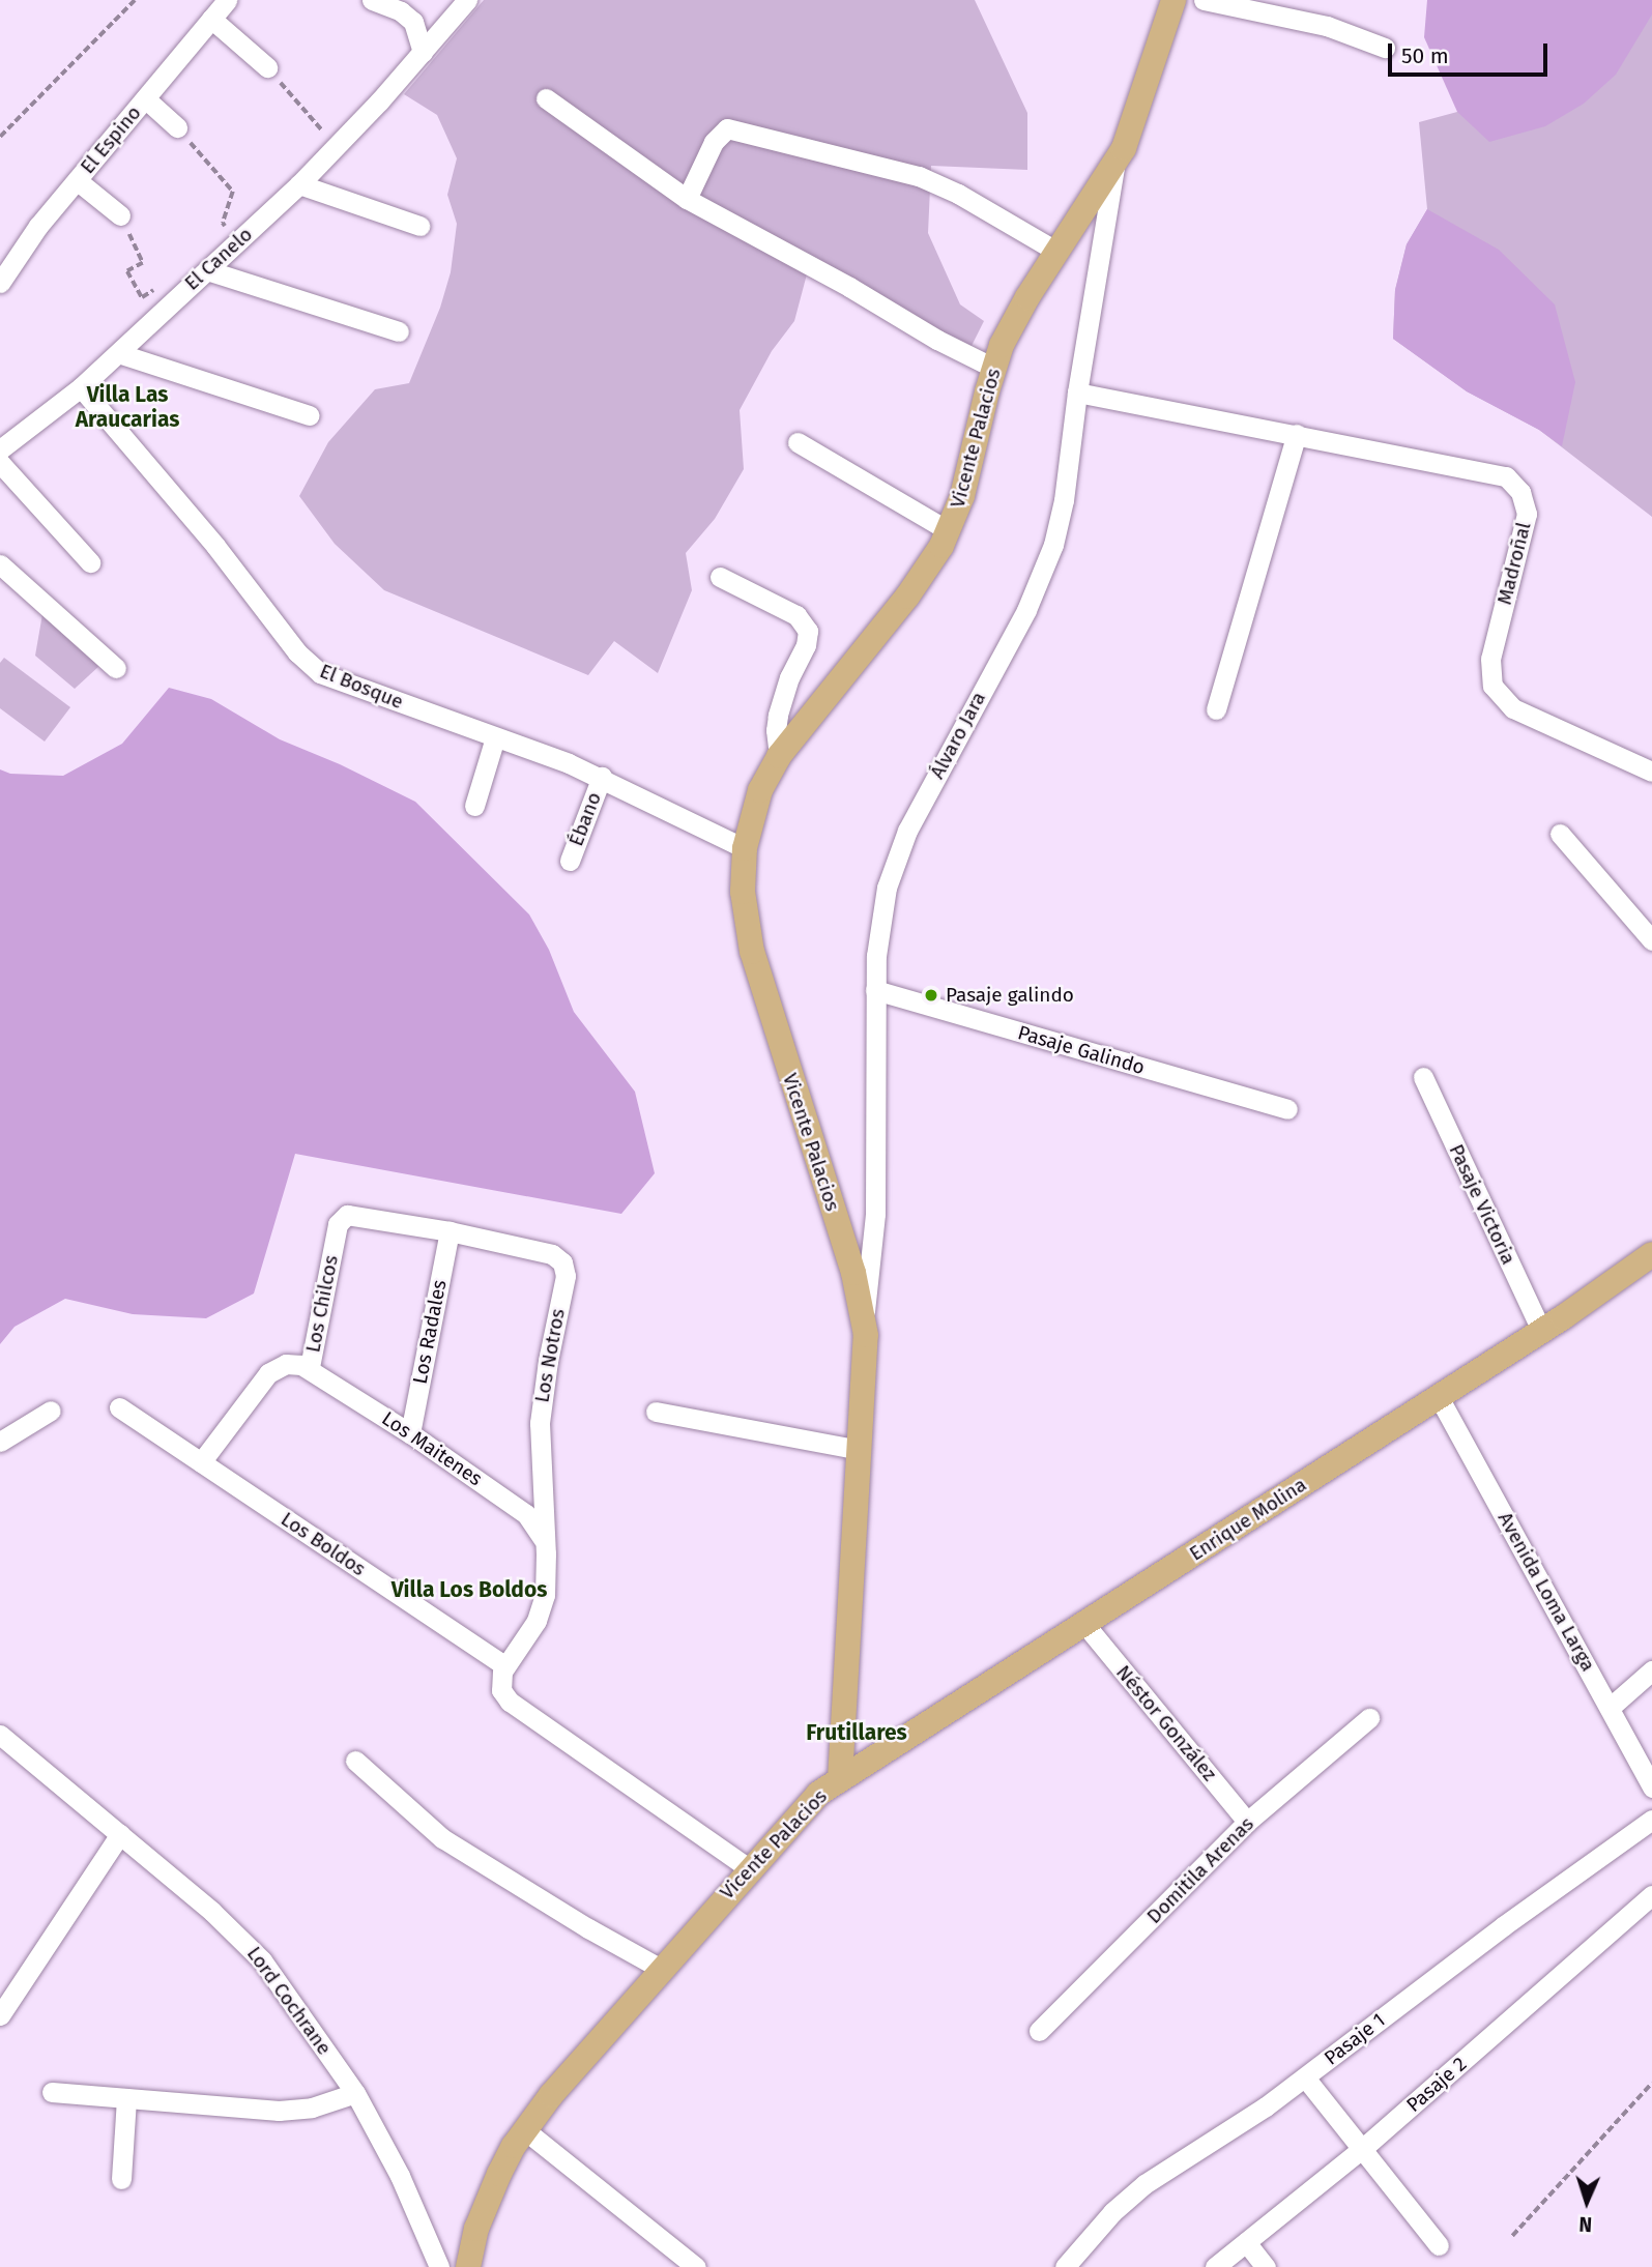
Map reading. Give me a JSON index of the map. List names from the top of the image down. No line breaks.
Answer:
{"streets":{"main road":["Vicente Palacios","Enrique Molina"],"street":["El Espino","El Canelo","Madroñal","El Bosque","Álvaro Jara","Ébano","Pasaje Galindo","Pasaje Victoria","Los Chilcos","Los Radales","Los Notros","Los Maitenes","Los Boldos","Avenida Loma Larga","Néstor González","Domitila Arenas","Lord Cochrane","Pasaje 1","Pasaje 2"]},"crossings":[["El Canelo","El Bosque"],["Vicente Palacios","El Bosque"],["Vicente Palacios","Álvaro Jara"],["Vicente Palacios","Enrique Molina"],["Madroñal","Álvaro Jara"],["El Bosque","Ébano"],["Álvaro Jara","Pasaje Galindo"],["Pasaje Victoria","Enrique Molina"],["Los Chilcos","Los Notros"],["Los Chilcos","Los Maitenes"],["Los Chilcos","Los Boldos"],["Los Radales","Los Notros"],["Los Radales","Los Maitenes"],["Los Notros","Los Maitenes"],["Los Notros","Los Boldos"],["Enrique Molina","Avenida Loma Larga"],["Enrique Molina","Néstor González"],["Néstor González","Domitila Arenas"]],"districts":["Villa Las Araucarias","Villa Los Boldos","Frutillares"],"places":["Pasaje galindo"],"scale_bar":"50 m","north":"bottom"}
